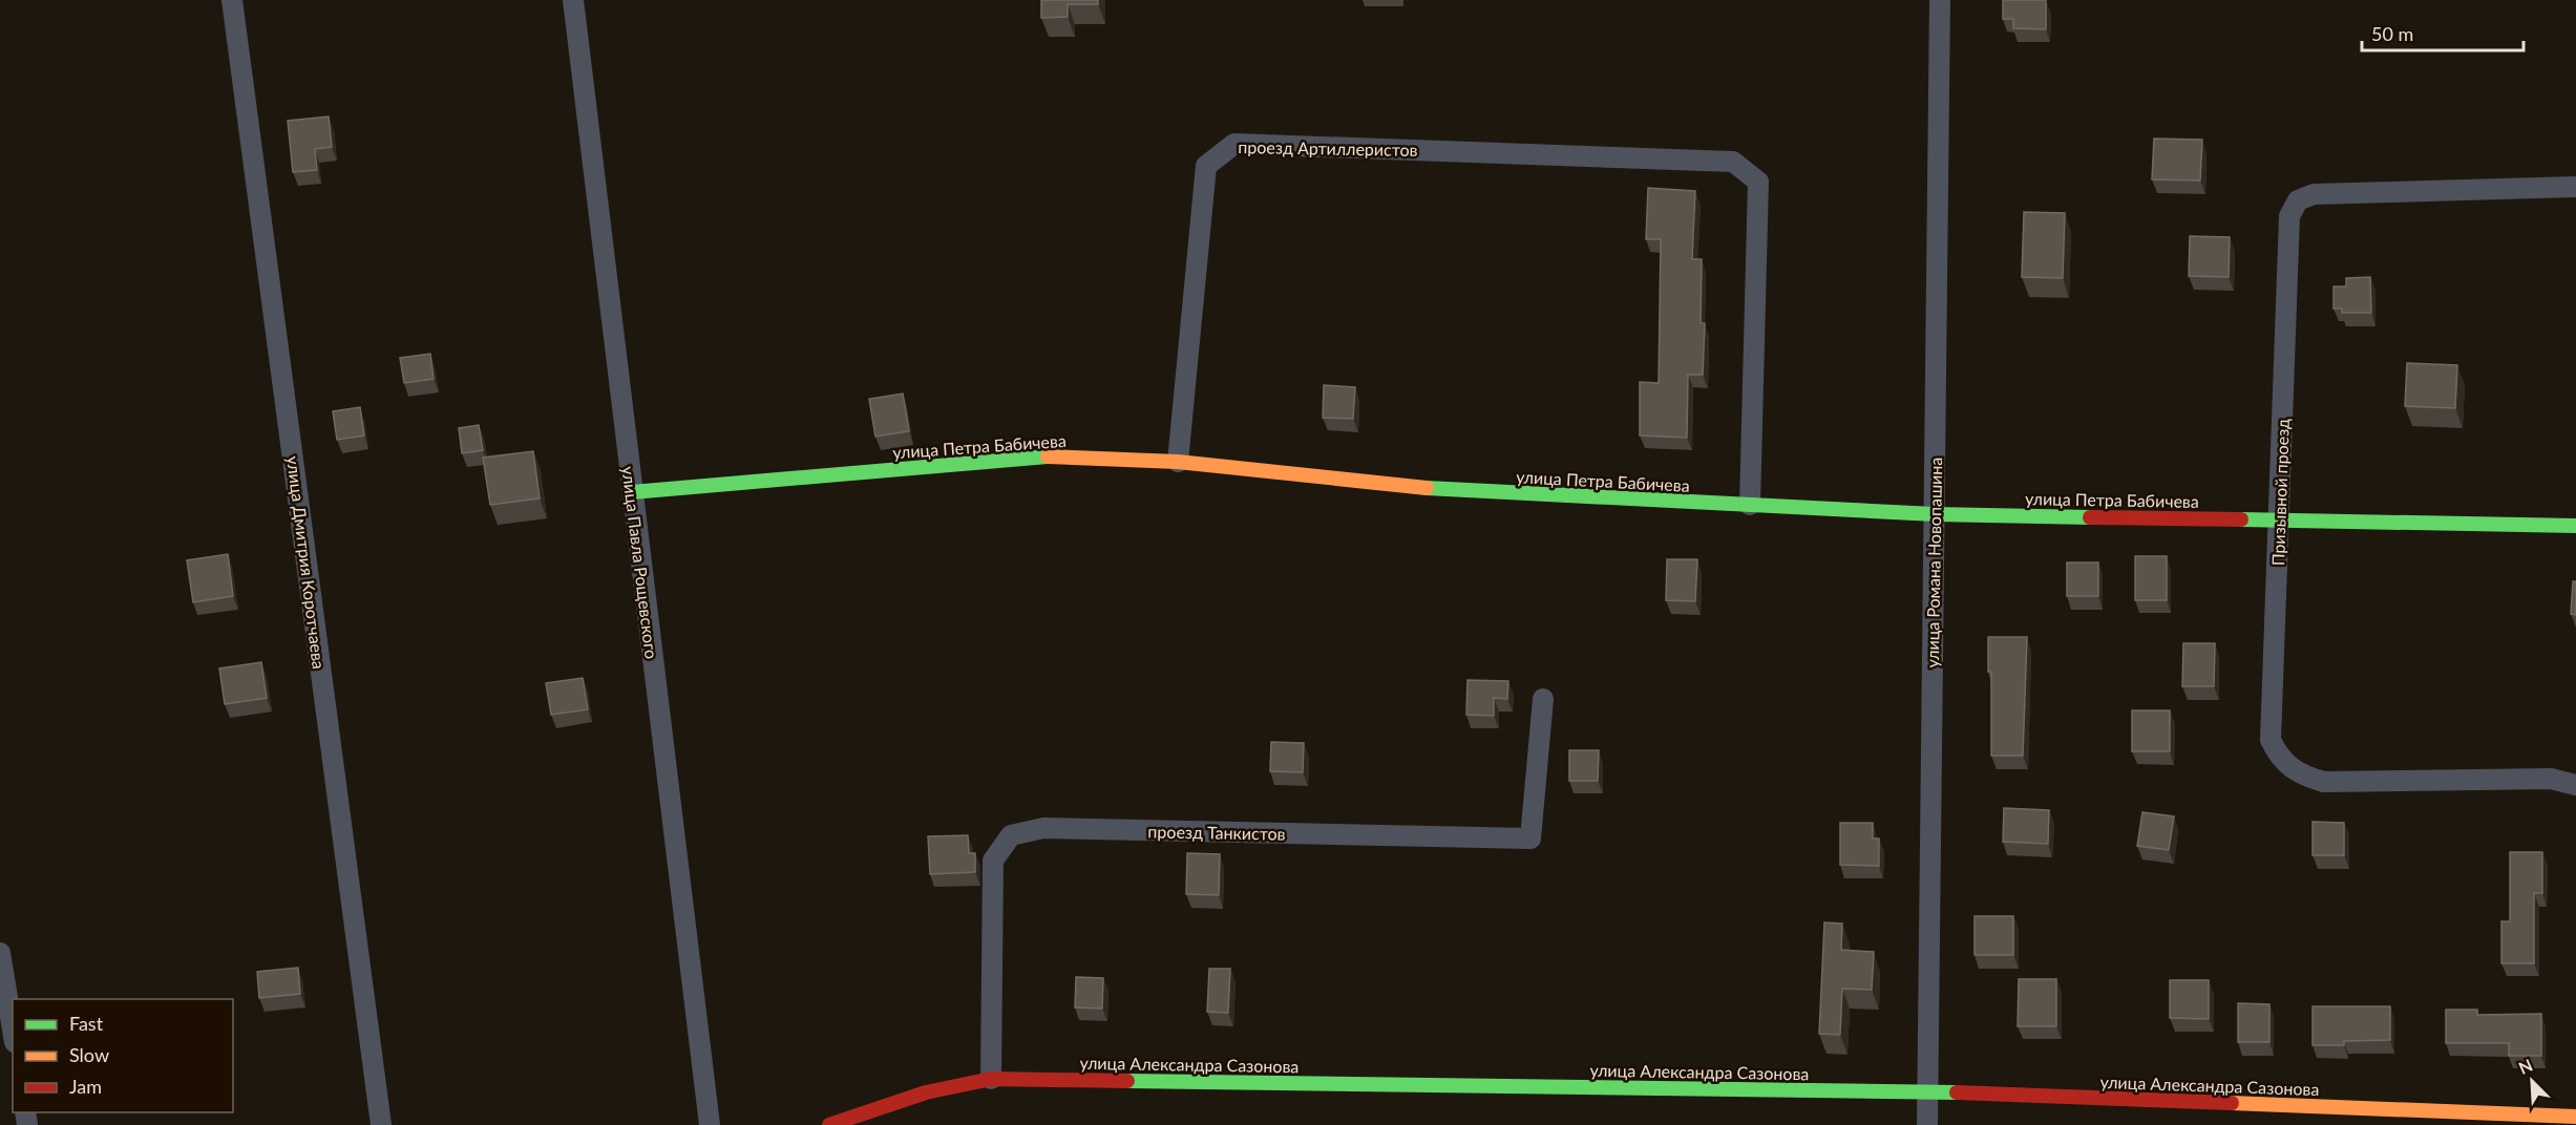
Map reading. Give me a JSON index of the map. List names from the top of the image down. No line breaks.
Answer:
{"streets":{"street":["проезд Артиллеристов","улица Петра Бабичева","Призывной проезд","улица Дмитрия Коротчаева","улица Павла Рощевского","улица Романа Новопашина","проезд Танкистов","улица Александра Сазонова"]},"crossings":[["проезд Артиллеристов","улица Петра Бабичева"],["улица Петра Бабичева","Призывной проезд"],["улица Петра Бабичева","улица Павла Рощевского"],["улица Петра Бабичева","улица Романа Новопашина"],["улица Романа Новопашина","улица Александра Сазонова"],["проезд Танкистов","улица Александра Сазонова"]],"legend":["Fast","Slow","Jam"],"scale_bar":"50 m","north":"top left"}
